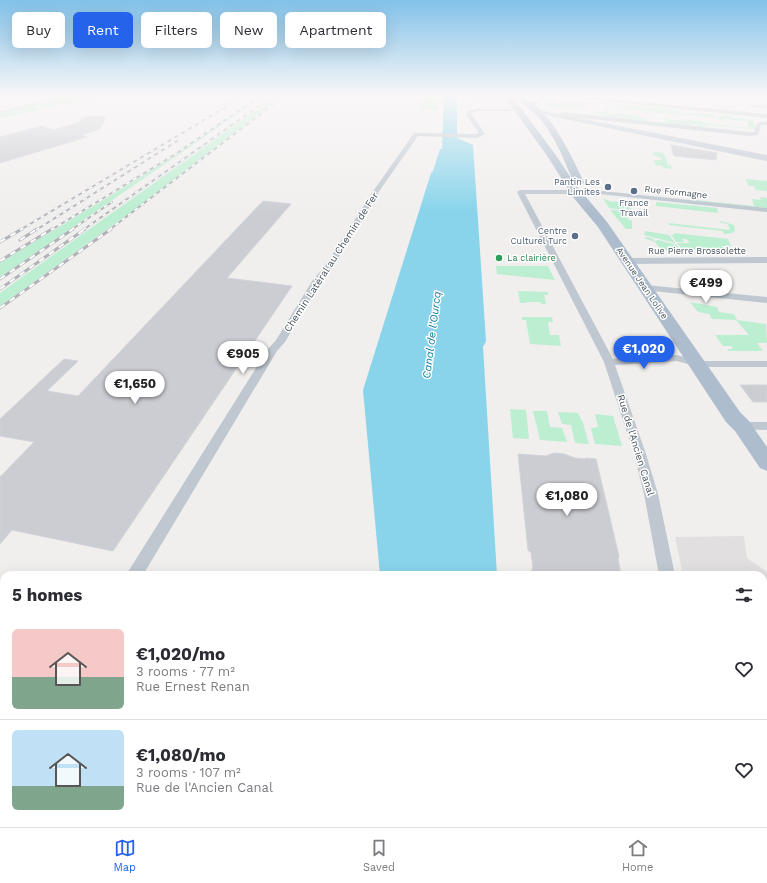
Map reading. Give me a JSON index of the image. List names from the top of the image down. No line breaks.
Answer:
{"streets":{"main road":["Avenue Jean Lolive"],"street":["Rue Formagne","Rue Pierre Brossolette","Chemin Latéral au Chemin de Fer","Rue de l'Ancien Canal"]},"crossings":[["Rue Pierre Brossolette","Avenue Jean Lolive"]],"water":["Canal de l'Ourcq"],"places":["Pantin Les Limites","France Travail","Centre Culturel Turc","La clairière"],"page":{"chip":["Buy","Rent","Filters","New","Apartment"],"price":["€499","€1,020","€905","€1,650","€1,080"],"heading":"5 homes","list":[{"name":"€1,020/mo","note":"3 rooms · 77 m² · Rue Ernest Renan"},{"name":"€1,080/mo","note":"3 rooms · 107 m² · Rue de l'Ancien Canal"}],"tabs":["Map","Saved","Home"]}}
